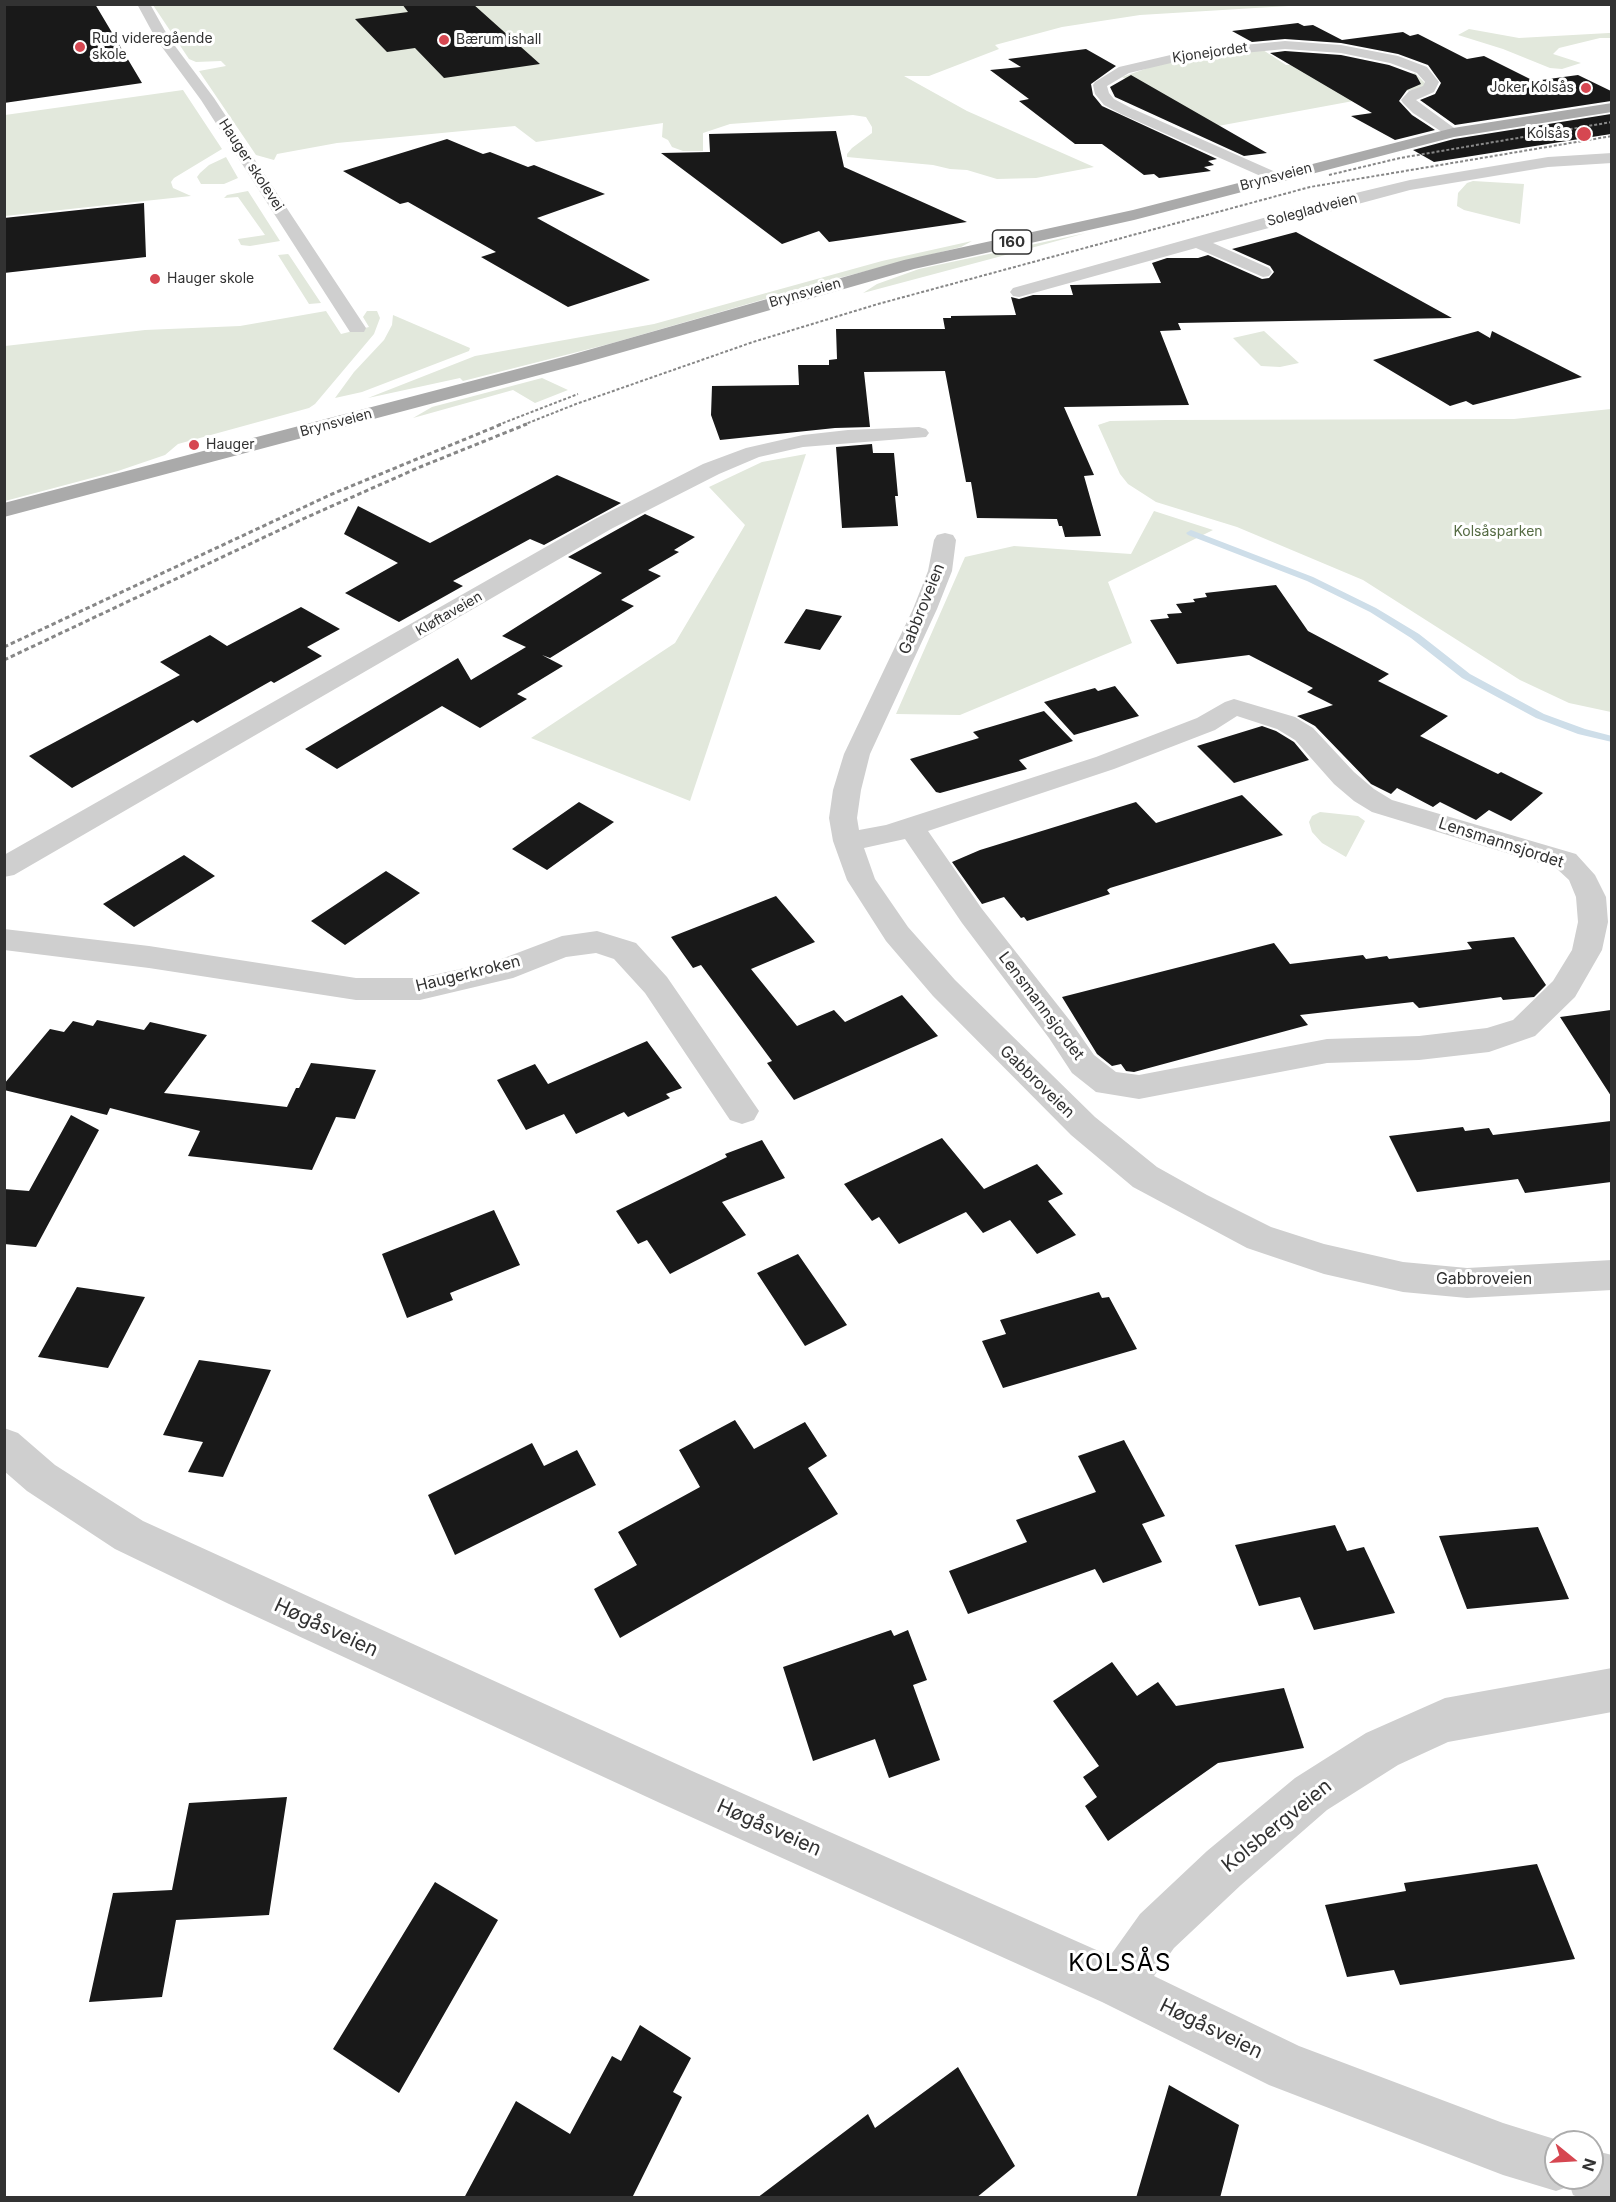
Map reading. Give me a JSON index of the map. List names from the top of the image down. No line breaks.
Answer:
{"streets":{"main road":["Brynsveien","160"],"street":["Kjonejordet","Hauger skolevei","Solegladveien","Gabbroveien","Kløftaveien","Lensmannsjordet","Haugerkroken","Høgåsveien","Kolsbergveien"]},"crossings":[["Kjonejordet","Brynsveien"],["Gabbroveien","Lensmannsjordet"],["Høgåsveien","Kolsbergveien"]],"districts":["KOLSÅS"],"parks":["Kolsåsparken"],"places":["Bærum ishall","Rud videregående skole","Joker Kolsås","Kolsås","Hauger skole","Hauger"],"north":"right"}
